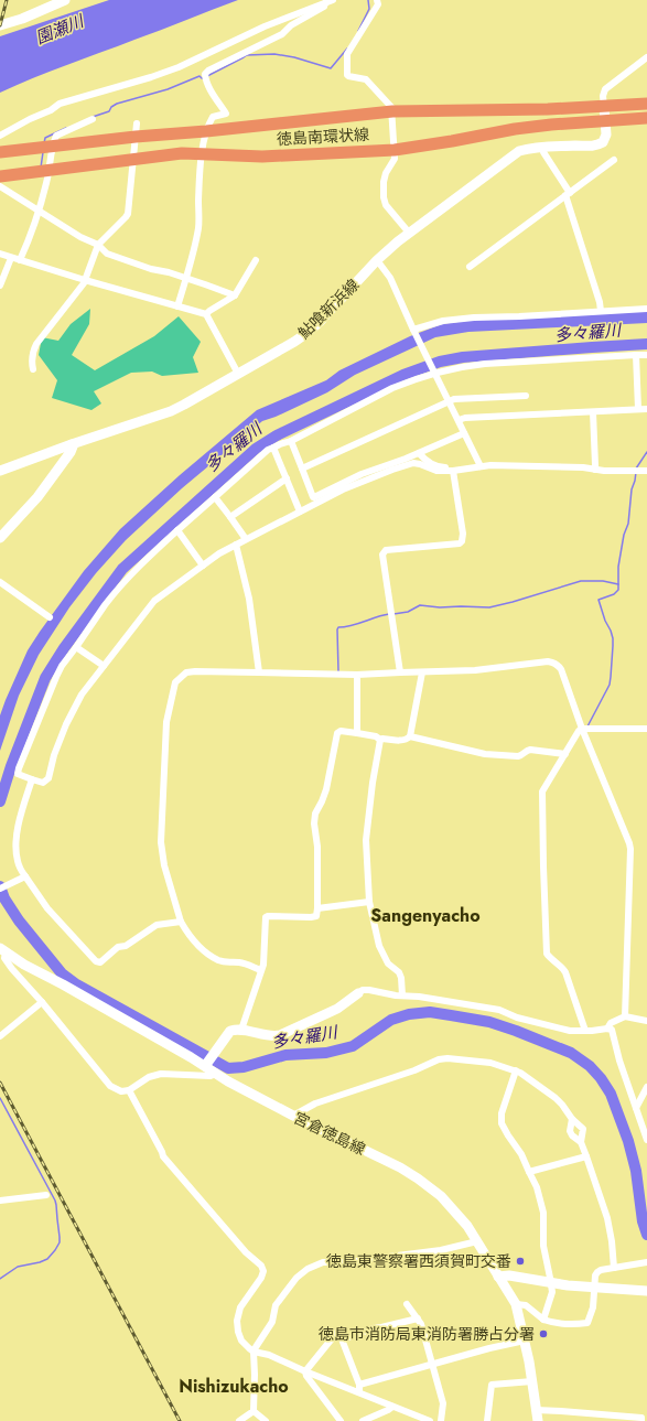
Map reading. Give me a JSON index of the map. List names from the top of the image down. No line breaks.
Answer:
{"streets":{"highway":["徳島南環状線"],"main road":["鮎喰新浜線","宮倉徳島線"]},"crossings":[["徳島南環状線","鮎喰新浜線"]],"districts":["Sangenyacho","Nishizukacho"],"water":["園瀬川","多々羅川"],"places":["徳島東警察署西須賀町交番","徳島市消防局東消防署勝占分署"]}
